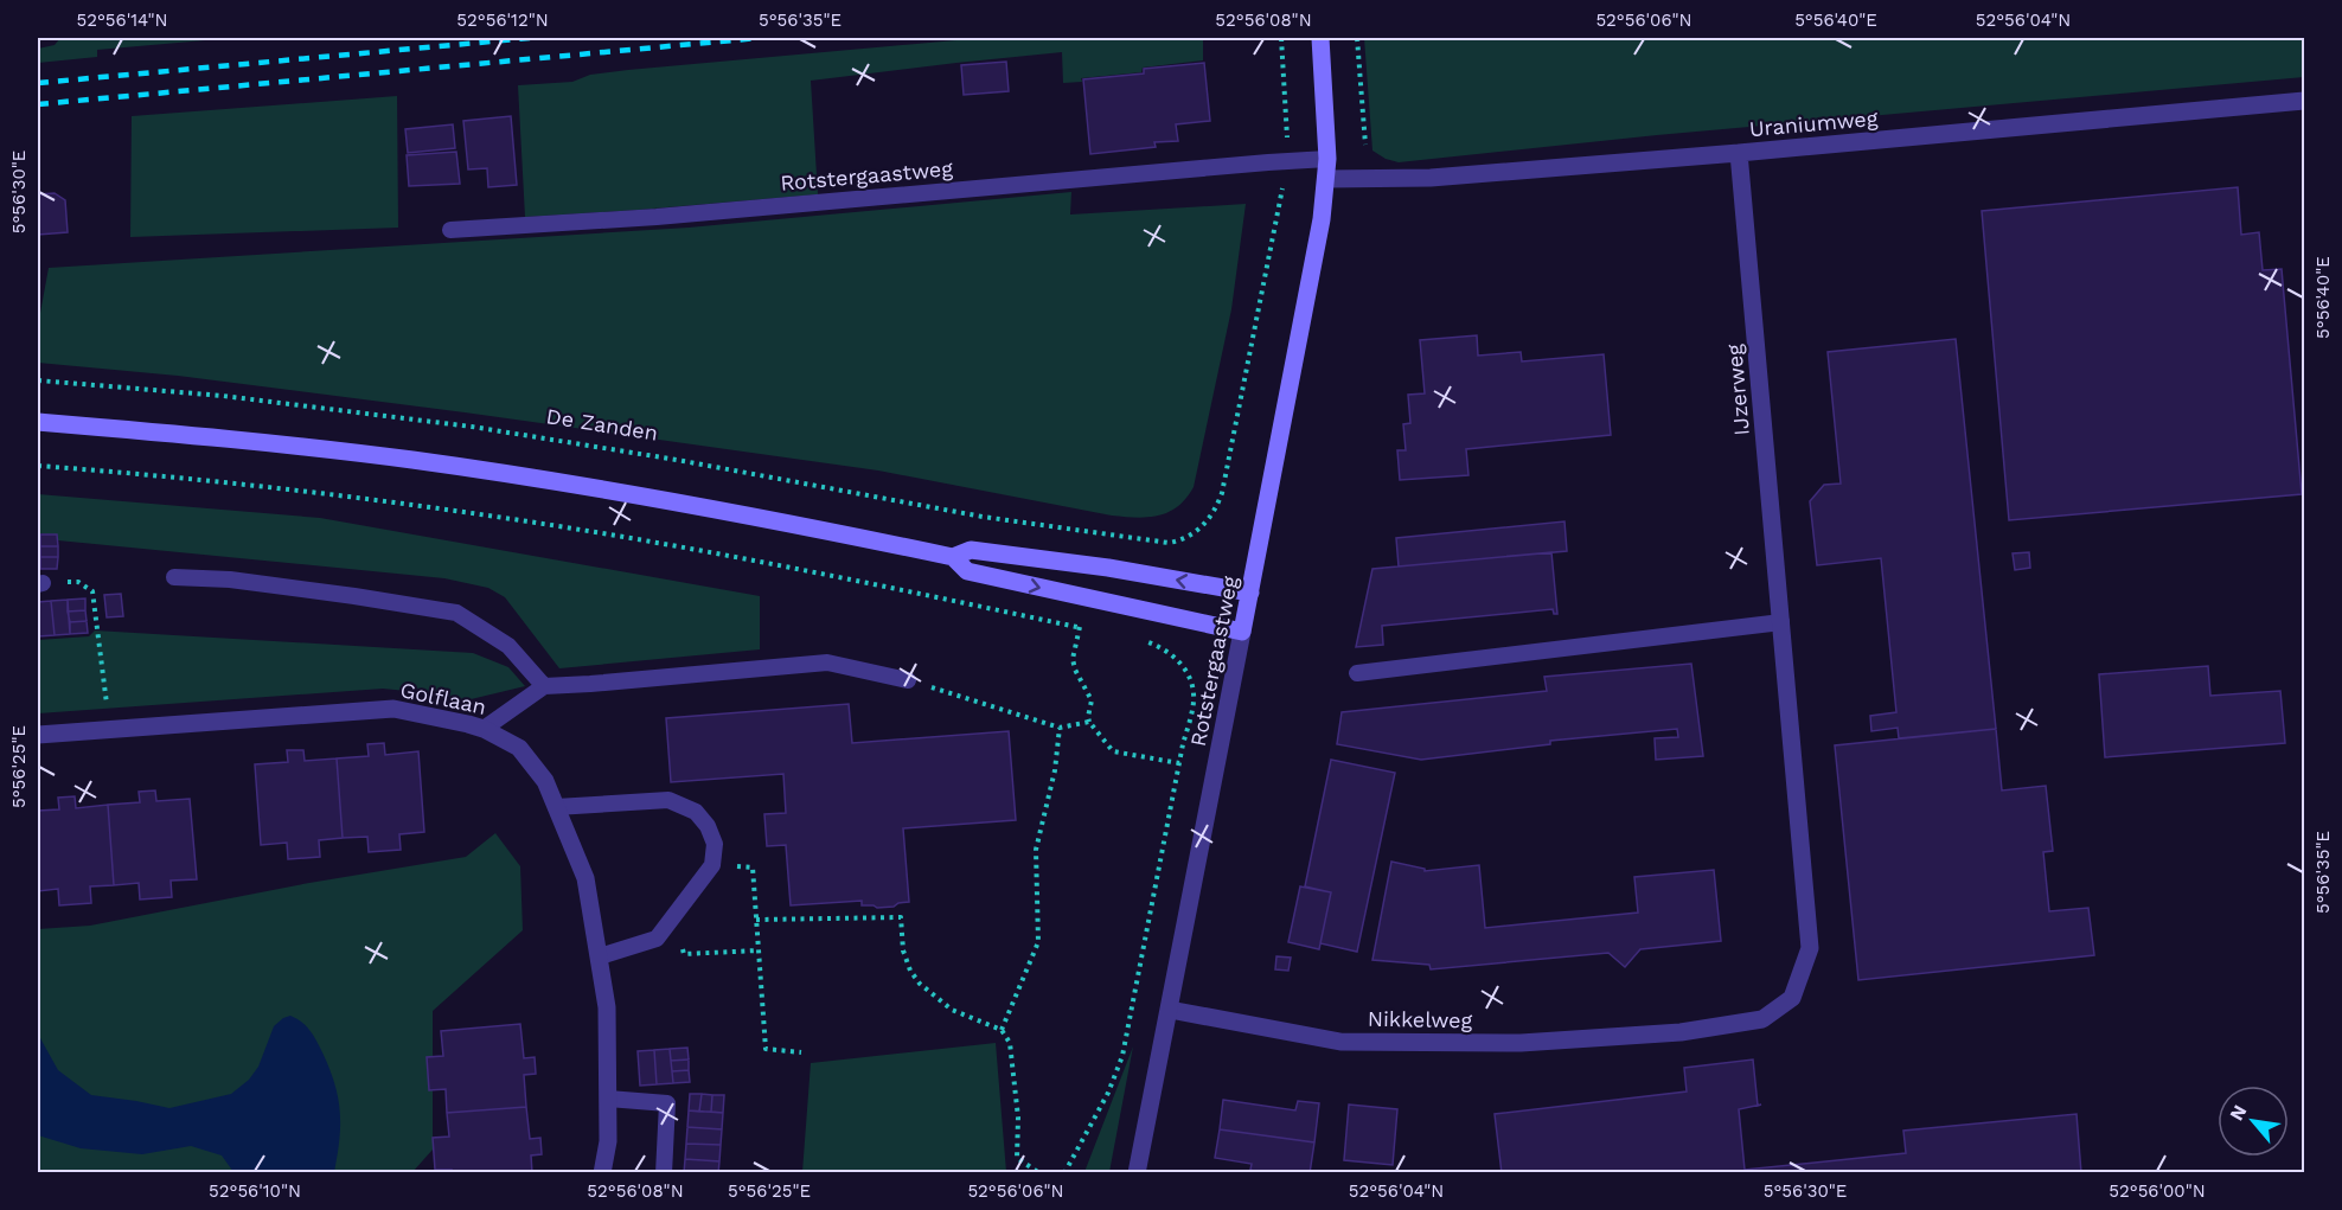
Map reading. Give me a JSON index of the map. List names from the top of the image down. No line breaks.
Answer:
{"streets":{"main road":["Rotstergaastweg"],"street":["Uraniumweg","IJzerweg","Golflaan","Nikkelweg"],"path":["De Zanden"]},"crossings":[["Uraniumweg","Rotstergaastweg"],["Uraniumweg","IJzerweg"],["Rotstergaastweg","De Zanden"],["Rotstergaastweg","Nikkelweg"],["IJzerweg","Nikkelweg"]],"north":"top left","coordinates":["52°56'14\"N","52°56'12\"N","5°56'35\"E","52°56'08\"N","52°56'06\"N","5°56'40\"E","52°56'04\"N","5°56'30\"E","5°56'25\"E","52°56'10\"N","52°56'00\"N"]}
